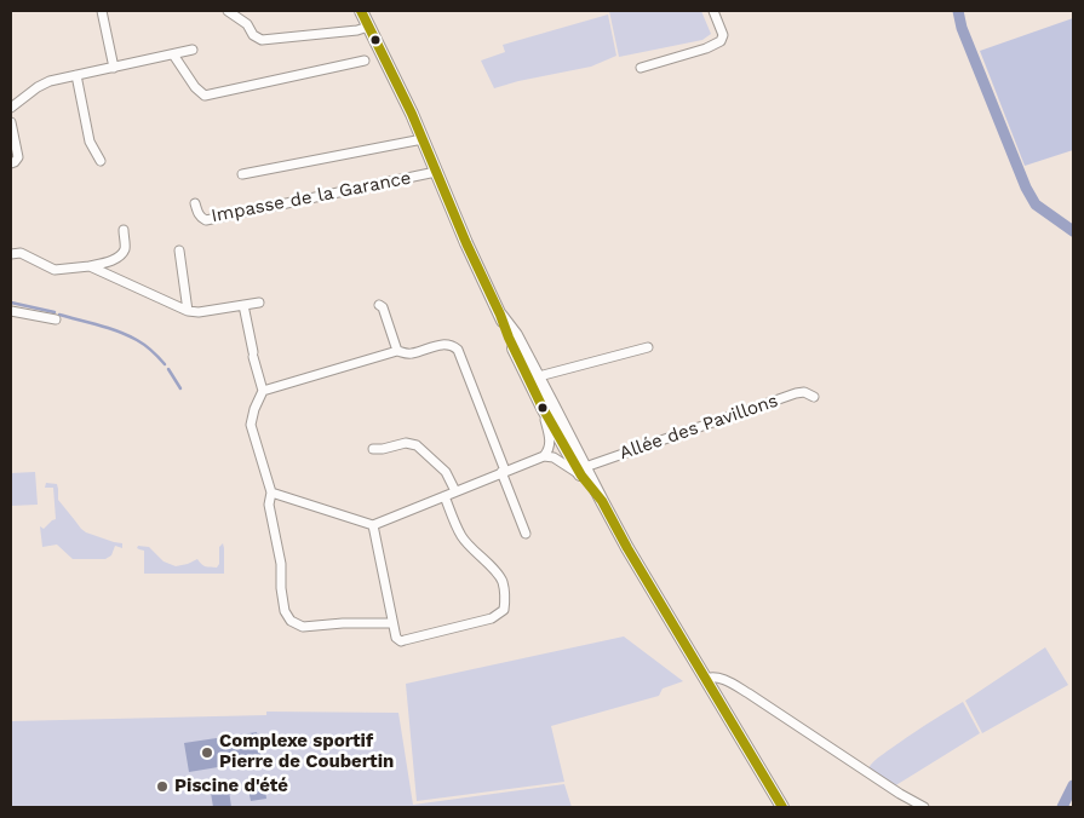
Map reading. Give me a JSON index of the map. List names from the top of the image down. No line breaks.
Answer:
{"streets":{"street":["Impasse de la Garance","Allée des Pavillons"]},"places":["Complexe sportif Pierre de Coubertin","Piscine d'été"]}
